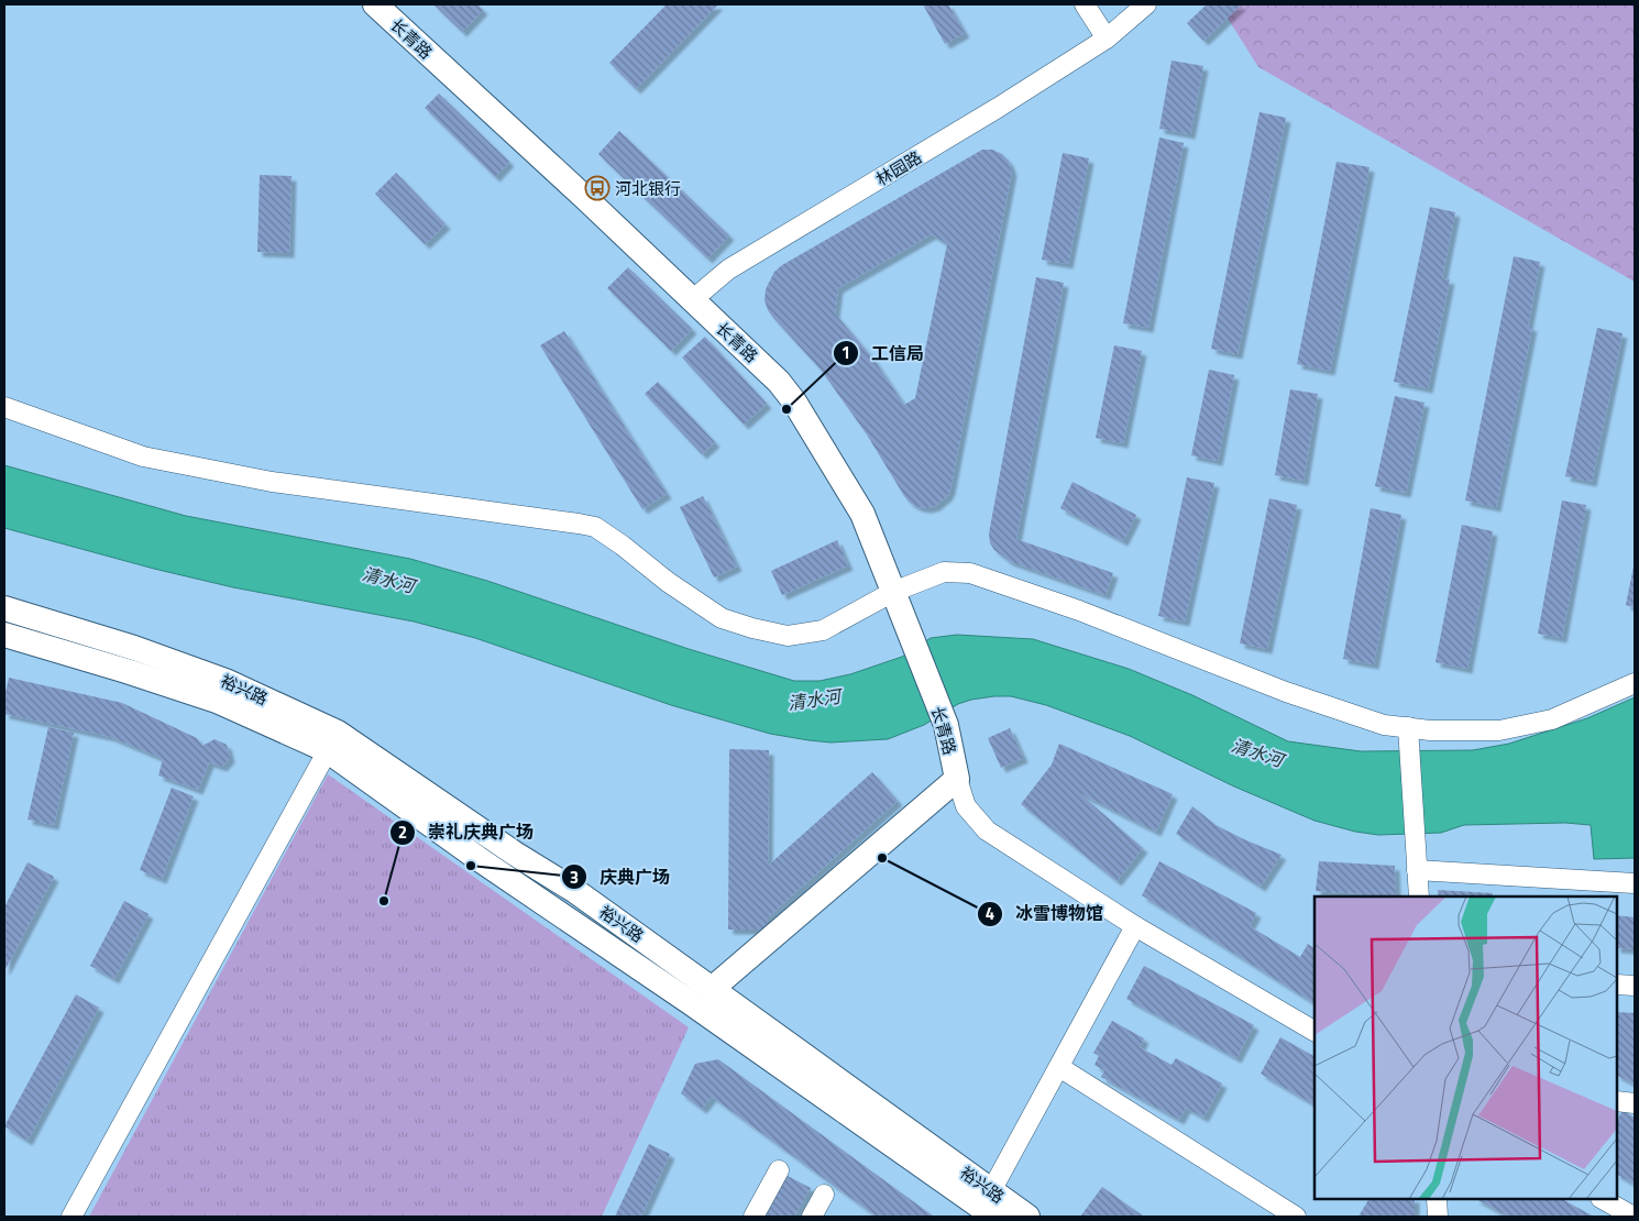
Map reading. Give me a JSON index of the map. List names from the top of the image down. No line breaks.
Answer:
{"streets":{"main road":["长青路","裕兴路"],"street":["林园路"]},"crossings":[["长青路","林园路"]],"water":["清水河"],"places":{"bus stop":["河北银行"],"other":["工信局","冰雪博物馆","庆典广场","崇礼庆典广场"]}}
